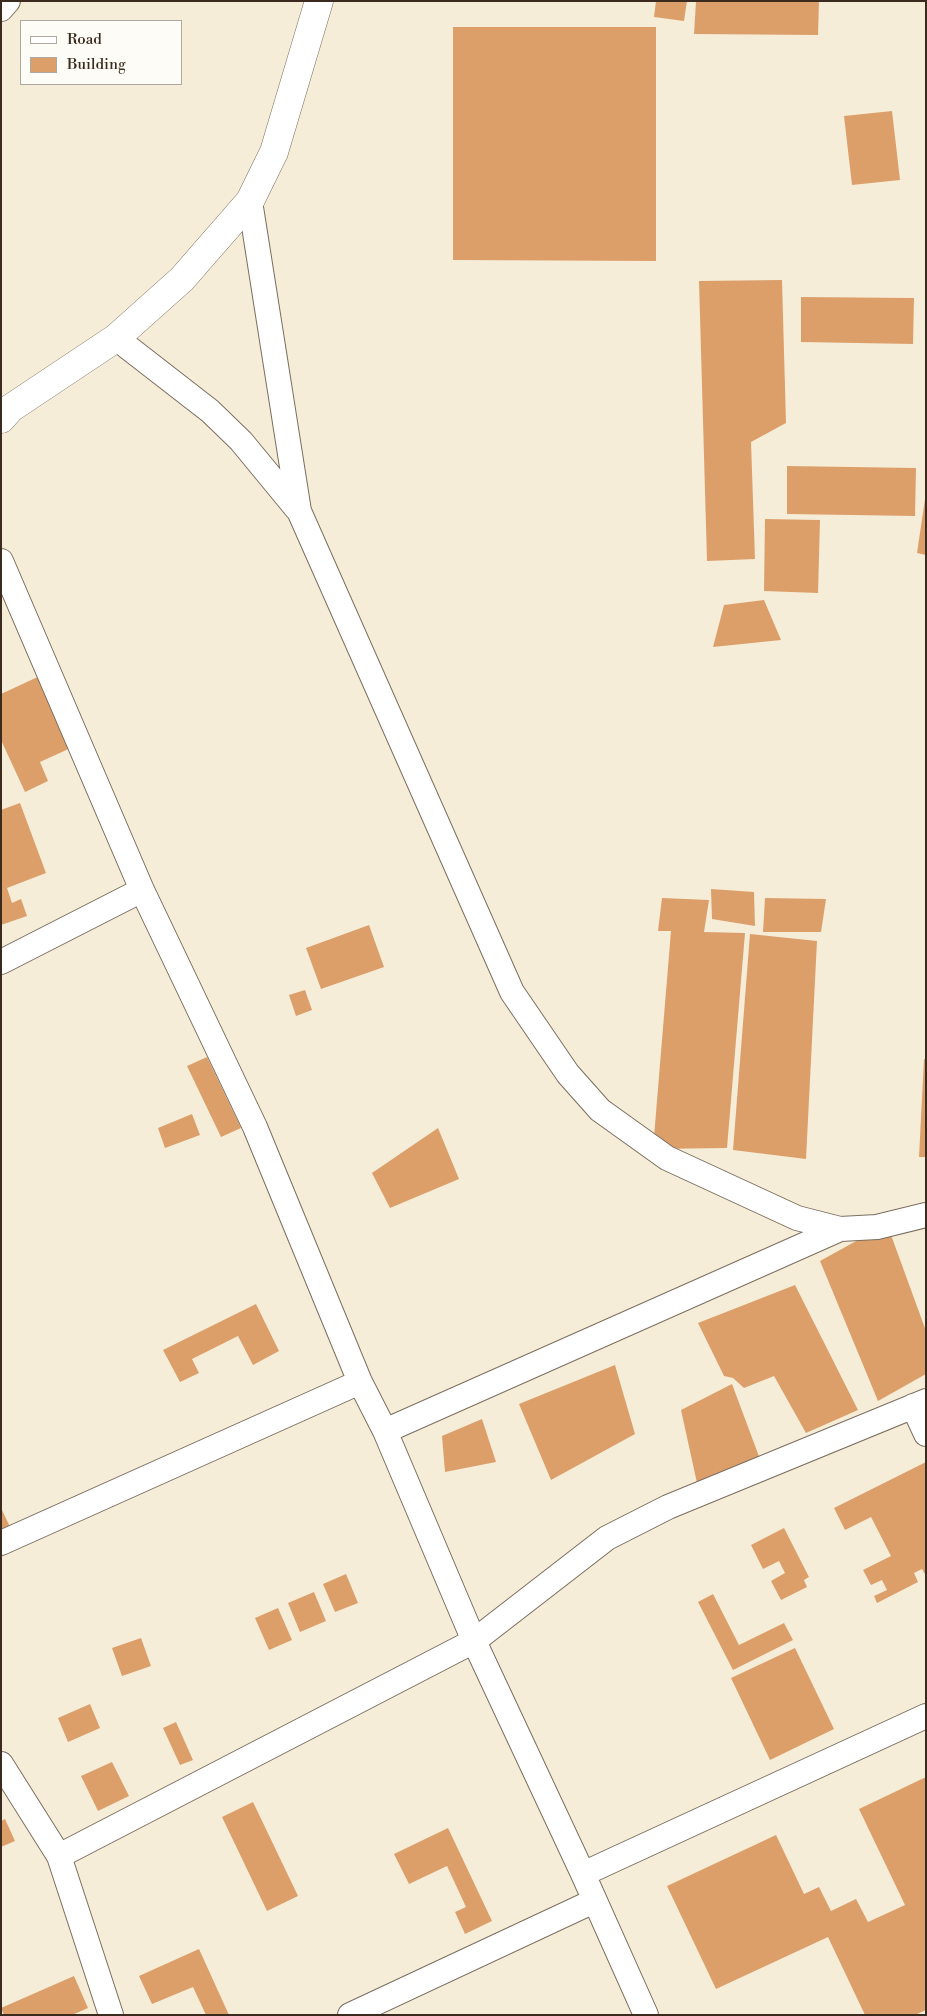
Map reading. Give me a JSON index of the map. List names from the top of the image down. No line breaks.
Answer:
{"legend":["Road","Building"]}
